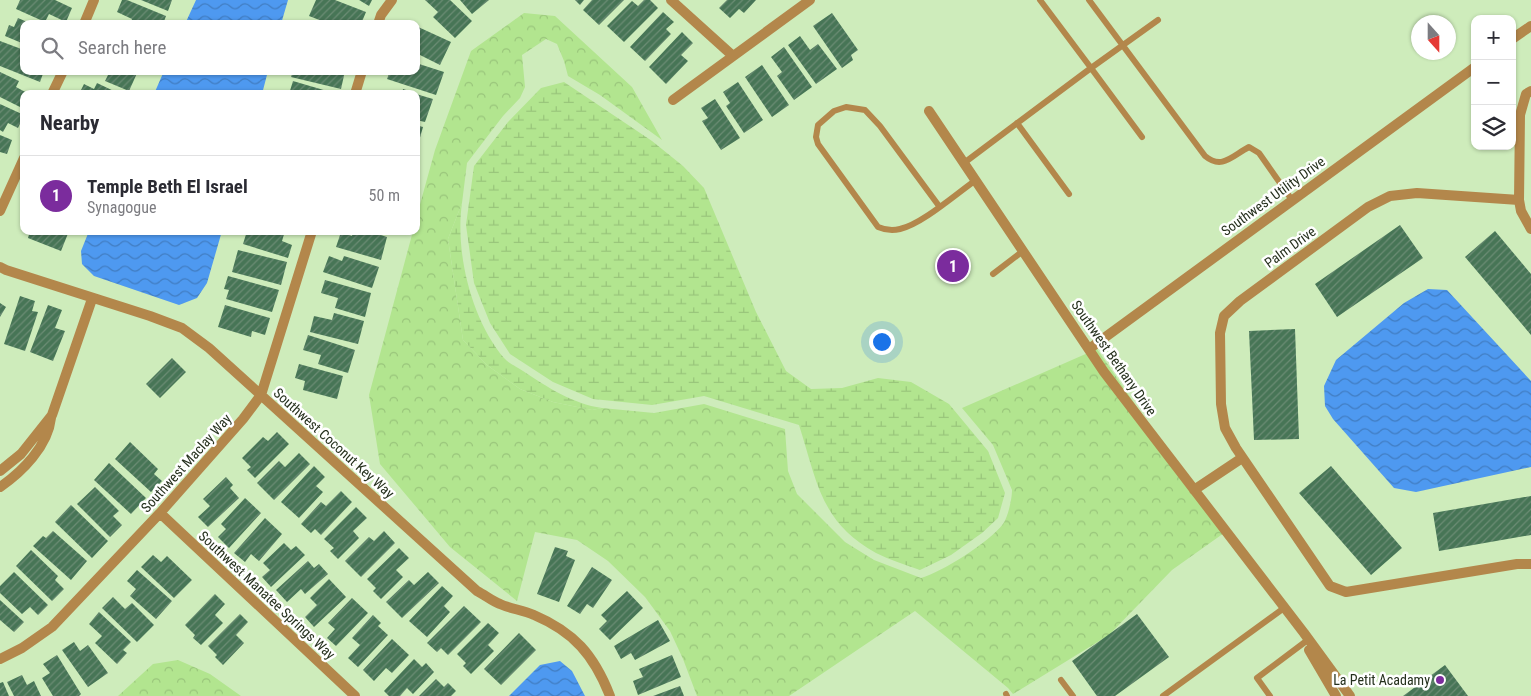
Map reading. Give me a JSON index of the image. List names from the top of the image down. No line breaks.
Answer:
{"streets":{"street":["Southwest Utility Drive","Palm Drive","Southwest Bethany Drive","Southwest Coconut Key Way","Southwest Maclay Way","Southwest Manatee Springs Way"]},"crossings":[["Southwest Utility Drive","Southwest Bethany Drive"],["Southwest Coconut Key Way","Southwest Maclay Way"],["Southwest Maclay Way","Southwest Manatee Springs Way"]],"places":["La Petit Acadamy"],"north":"bottom","page":{"map_buttons":["+","−"],"search":"Search here","heading":"Nearby","list":[{"mark":"1","name":"Temple Beth El Israel","note":"Synagogue","value":"50 m"}],"pins":"1"}}
